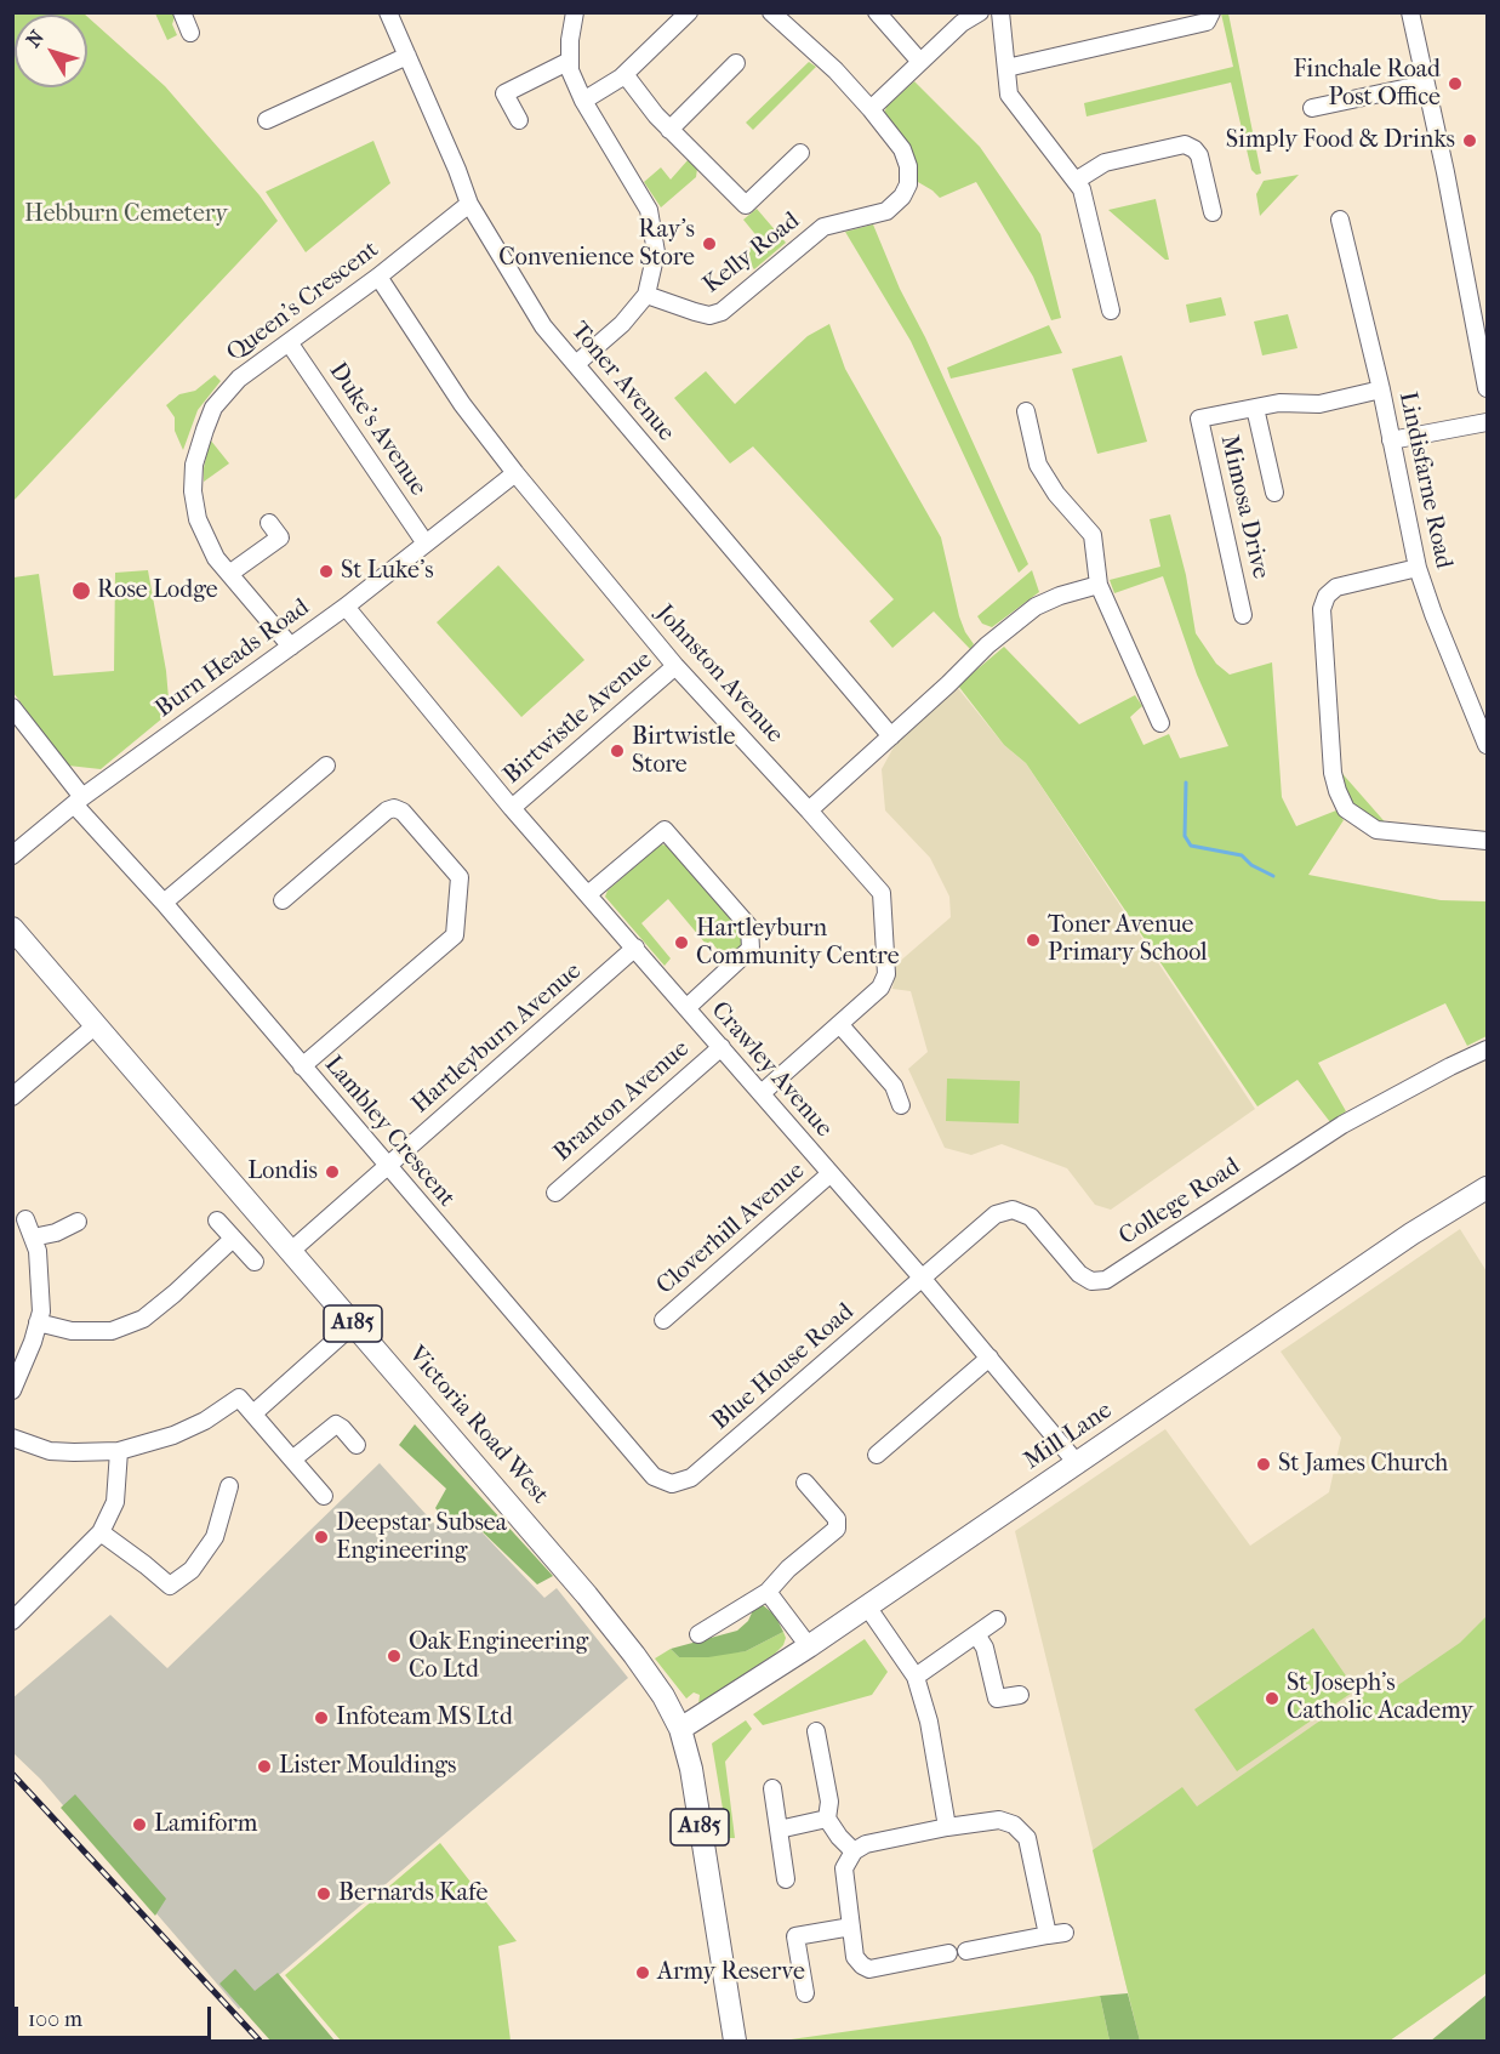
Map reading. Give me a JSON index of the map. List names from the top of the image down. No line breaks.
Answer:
{"streets":{"main road":["A185","Victoria Road West","Mill Lane"],"street":["Kelly Road","Queen's Crescent","Toner Avenue","Duke's Avenue","Lindisfarne Road","Mimosa Drive","Burn Heads Road","Johnston Avenue","Birtwistle Avenue","Hartleyburn Avenue","Crawley Avenue","Branton Avenue","Lambley Crescent","College Road","Cloverhill Avenue","Blue House Road"]},"crossings":[["Queen's Crescent","Toner Avenue"],["Queen's Crescent","Duke's Avenue"],["Queen's Crescent","Burn Heads Road"],["Queen's Crescent","Johnston Avenue"],["Duke's Avenue","Burn Heads Road"],["Lindisfarne Road","Mimosa Drive"],["Burn Heads Road","Johnston Avenue"],["Burn Heads Road","Crawley Avenue"],["Burn Heads Road","Lambley Crescent"],["Johnston Avenue","Birtwistle Avenue"],["Johnston Avenue","Crawley Avenue"],["Birtwistle Avenue","Crawley Avenue"],["Hartleyburn Avenue","Crawley Avenue"],["Hartleyburn Avenue","Lambley Crescent"],["Hartleyburn Avenue","Victoria Road West"],["Crawley Avenue","Branton Avenue"],["Crawley Avenue","College Road"],["Crawley Avenue","Cloverhill Avenue"],["Crawley Avenue","Blue House Road"],["Crawley Avenue","Mill Lane"],["Lambley Crescent","Blue House Road"],["College Road","Blue House Road"],["Victoria Road West","Mill Lane"]],"parks":["Hebburn Cemetery"],"places":["Finchale Road Post Office","Simply Food & Drinks","Ray's Convenience Store","St Luke's","Rose Lodge","Birtwistle Store","Toner Avenue Primary School","Hartleyburn Community Centre","Londis","St James Church","Deepstar Subsea Engineering","Oak Engineering Co Ltd","St Joseph's Catholic Academy","Infoteam MS Ltd","Lister Mouldings","Lamiform","Bernards Kafe","Army Reserve"],"scale_bar":"100 m","north":"top left"}
